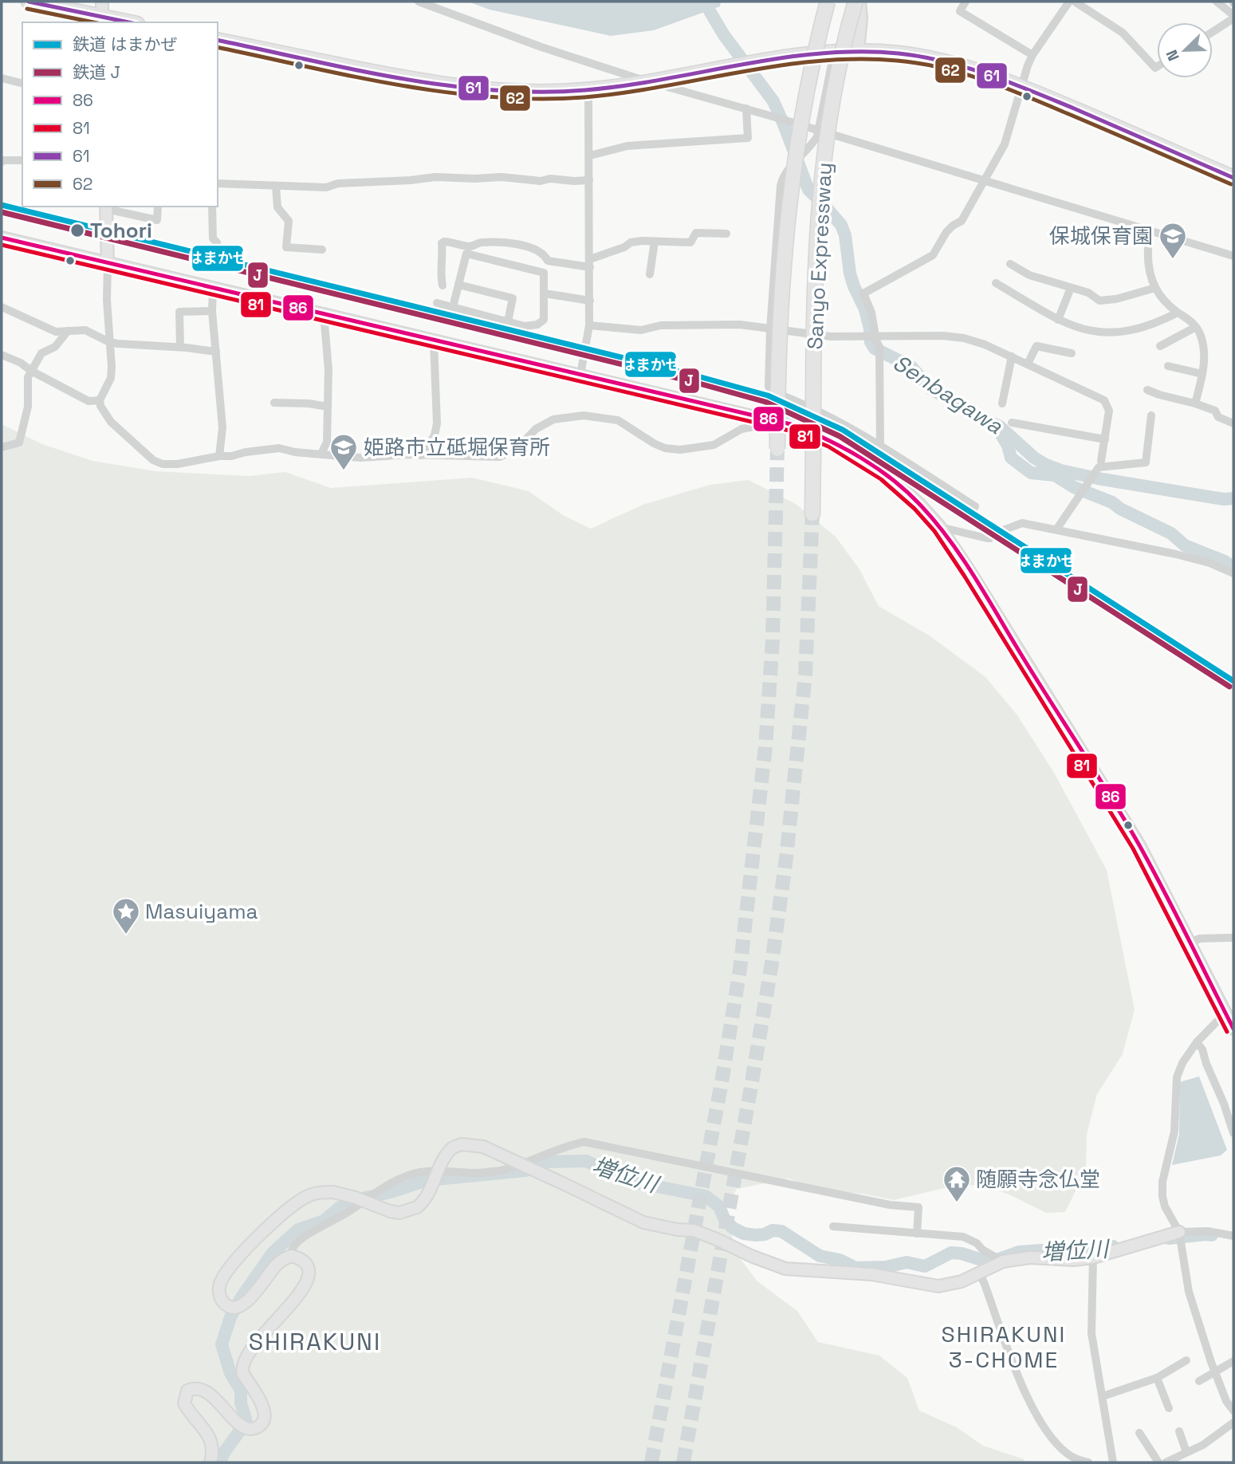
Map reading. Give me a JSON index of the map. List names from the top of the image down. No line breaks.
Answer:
{"streets":{"highway":["Sanyo Expressway"]},"districts":["SHIRAKUNI 3-CHOME","SHIRAKUNI"],"water":["Senbagawa","増位川"],"places":{"other":["Tohori"],"school or university":["保城保育園","姫路市立砥堀保育所"],"place":["Masuiyama"],"temple":["随願寺念仏堂"]},"lines":["transit line 61","transit line 62","rail line はまかぜ","rail line J","transit line 86","transit line 81"],"legend":["鉄道 はまかぜ","鉄道 J","86","81","61","62"],"north":"bottom left"}
